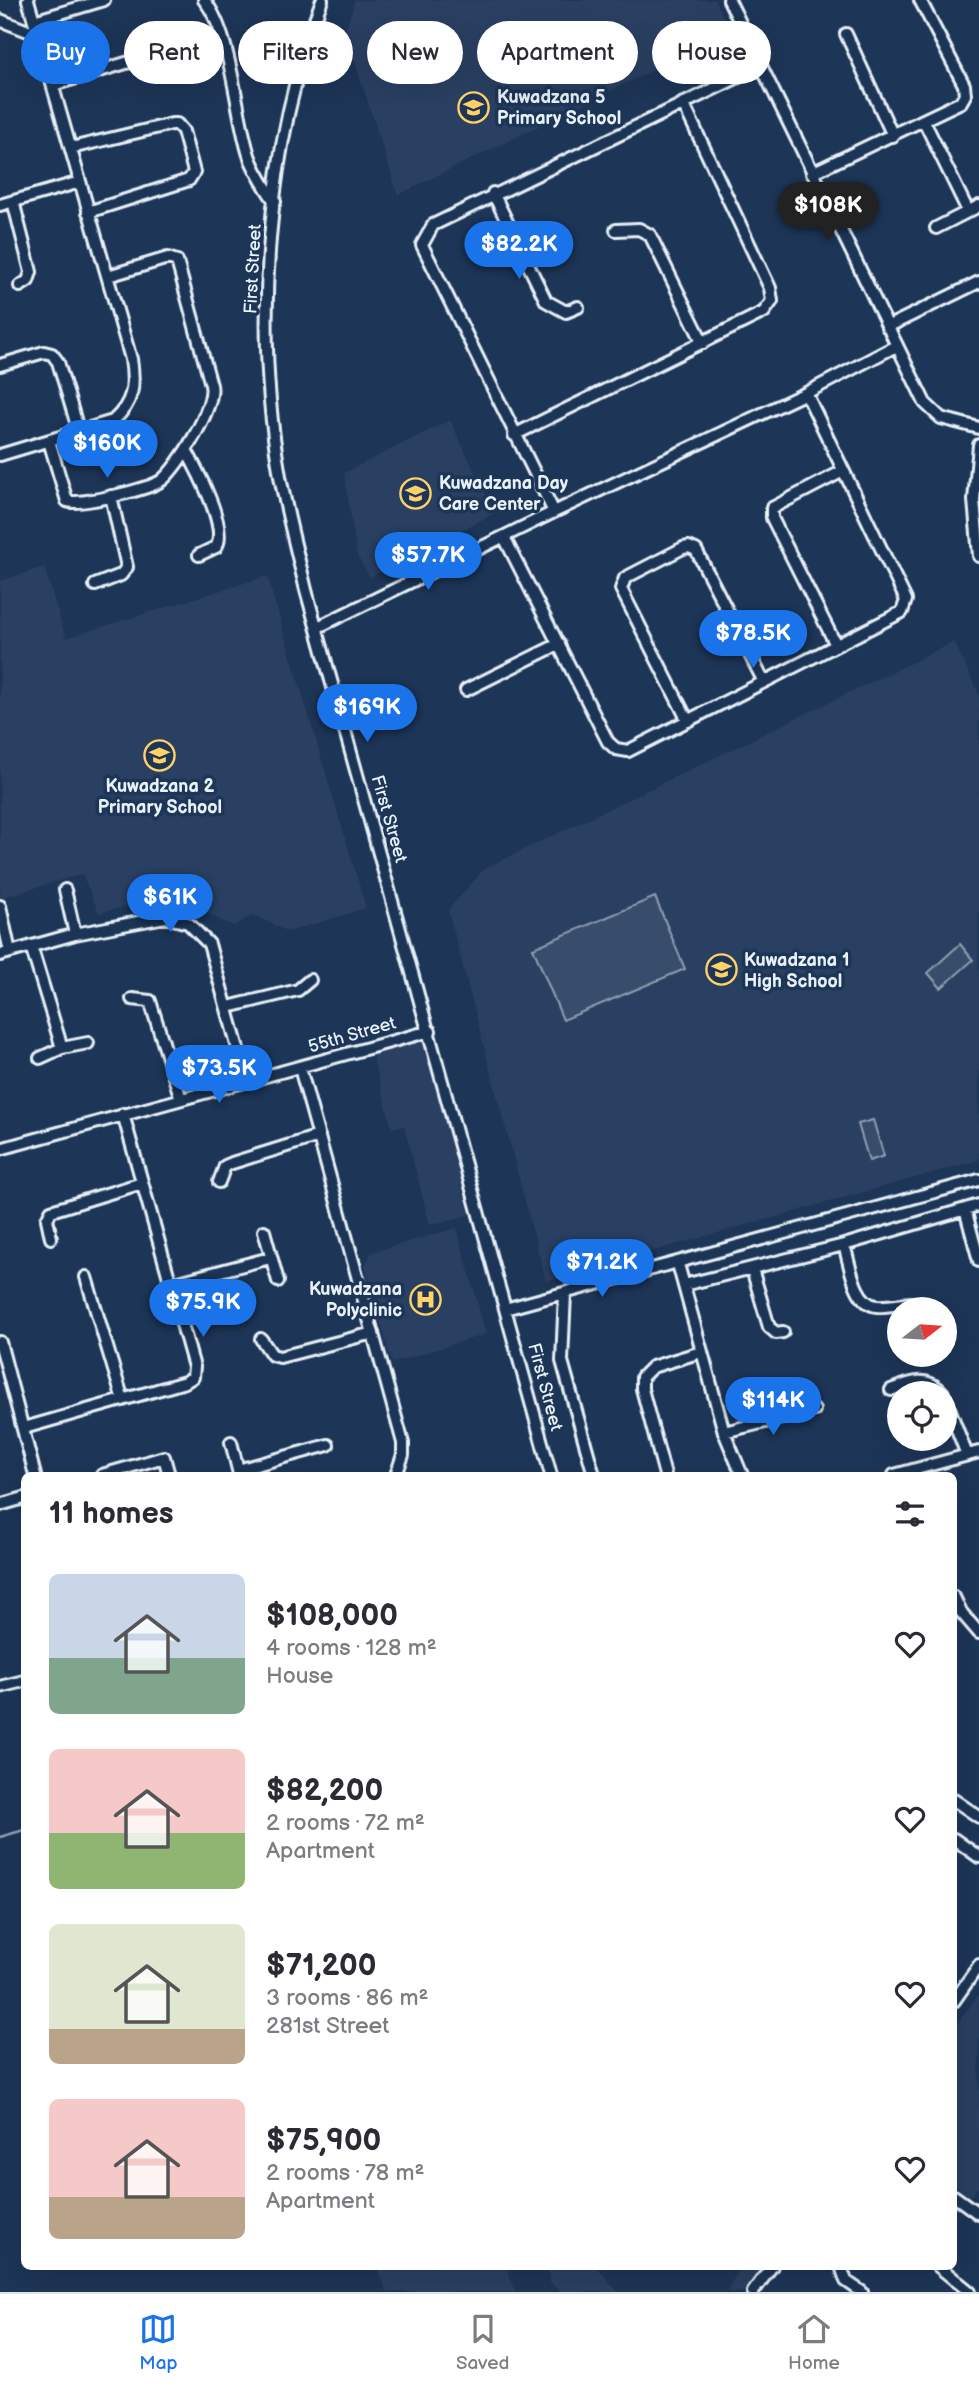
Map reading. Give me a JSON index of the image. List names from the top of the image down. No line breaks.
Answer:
{"streets":{"street":["First Street","55th Street"]},"crossings":[["First Street","55th Street"]],"places":{"school or university":["Kuwadzana 5 Primary School","Kuwadzana Day Care Center","Kuwadzana 2 Primary School","Kuwadzana 1 High School"],"hospital":["Kuwadzana Polyclinic"]},"north":"right","page":{"chip":["Buy","Rent","Filters","New","Apartment","House"],"price":["$108K","$82.2K","$160K","$57.7K","$78.5K","$169K","$61K","$73.5K","$71.2K","$75.9K","$114K"],"heading":"11 homes","list":[{"name":"$108,000","note":"4 rooms · 128 m² · House"},{"name":"$82,200","note":"2 rooms · 72 m² · Apartment"},{"name":"$71,200","note":"3 rooms · 86 m² · 281st Street"},{"name":"$75,900","note":"2 rooms · 78 m² · Apartment"}],"tabs":["Map","Saved","Home"]}}
